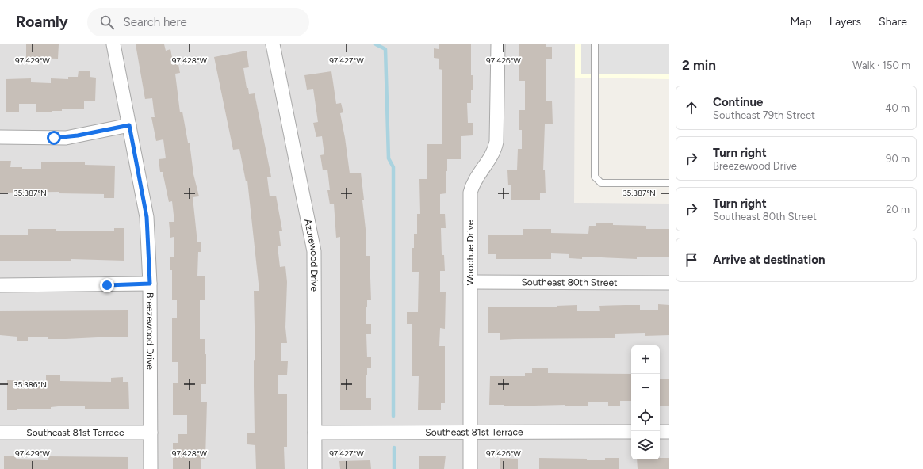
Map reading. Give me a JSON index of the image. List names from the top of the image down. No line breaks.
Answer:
{"streets":{"street":["Woodhue Drive","Azurewood Drive","Southeast 80th Street","Breezewood Drive","Southeast 81st Terrace"]},"crossings":[["Woodhue Drive","Southeast 80th Street"],["Woodhue Drive","Southeast 81st Terrace"],["Azurewood Drive","Southeast 81st Terrace"],["Breezewood Drive","Southeast 81st Terrace"]],"page":{"header":"Roamly","search":"Search here","nav":["Map","Layers","Share"],"heading":["2 min","Walk · 150 m"],"list":[["Continue","Southeast 79th Street","40 m"],["Turn right","Breezewood Drive","90 m"],["Turn right","Southeast 80th Street","20 m"],"Arrive at destination"],"map_buttons":["+","−"]},"coordinates":["97.429°W","97.428°W","97.427°W","97.426°W","35.387°N","35.386°N"]}
